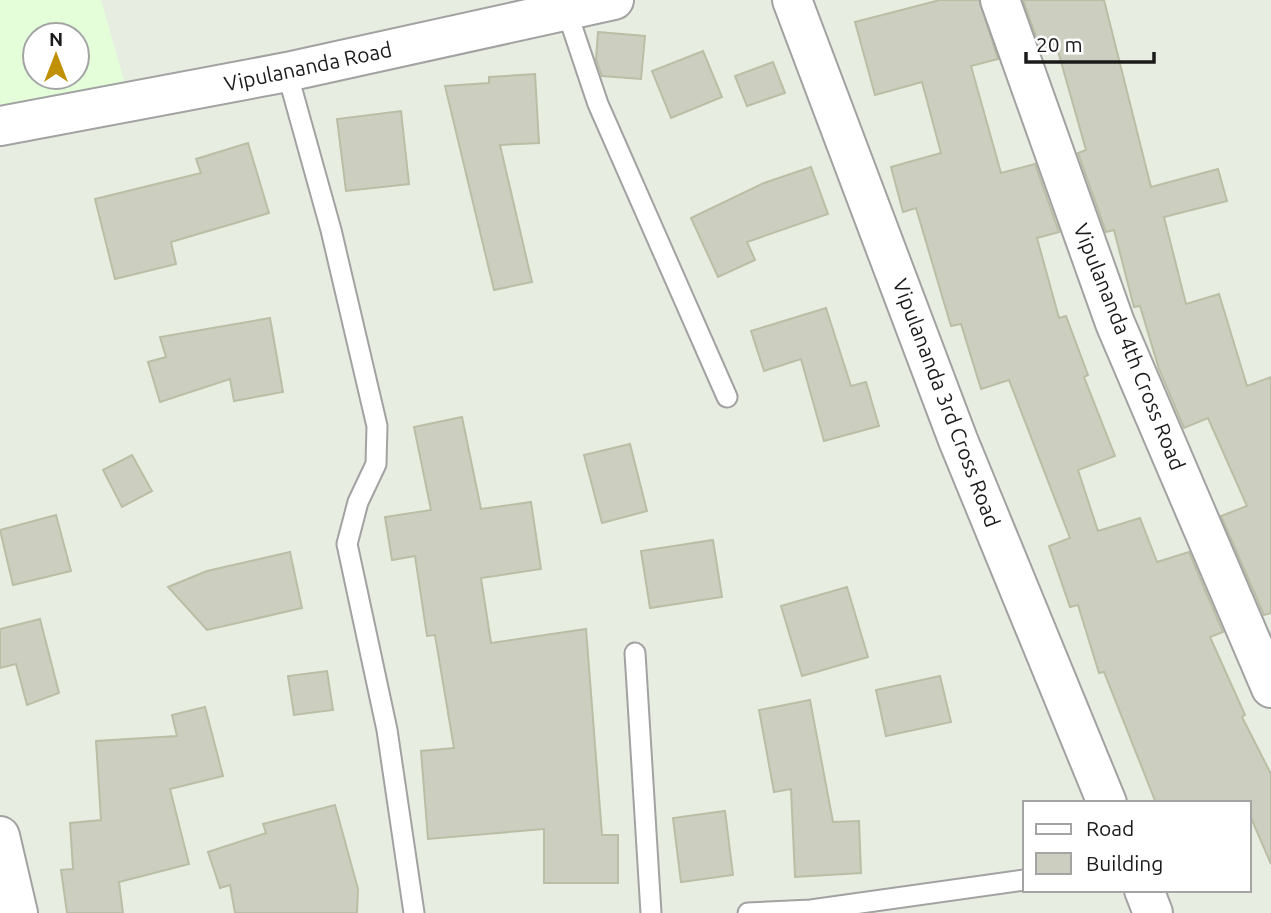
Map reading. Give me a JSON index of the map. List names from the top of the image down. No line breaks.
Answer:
{"streets":{"street":["Vipulananda Road","Vipulananda 4th Cross Road","Vipulananda 3rd Cross Road"]},"legend":["Road","Building"],"scale_bar":"20 m","north":"top"}
